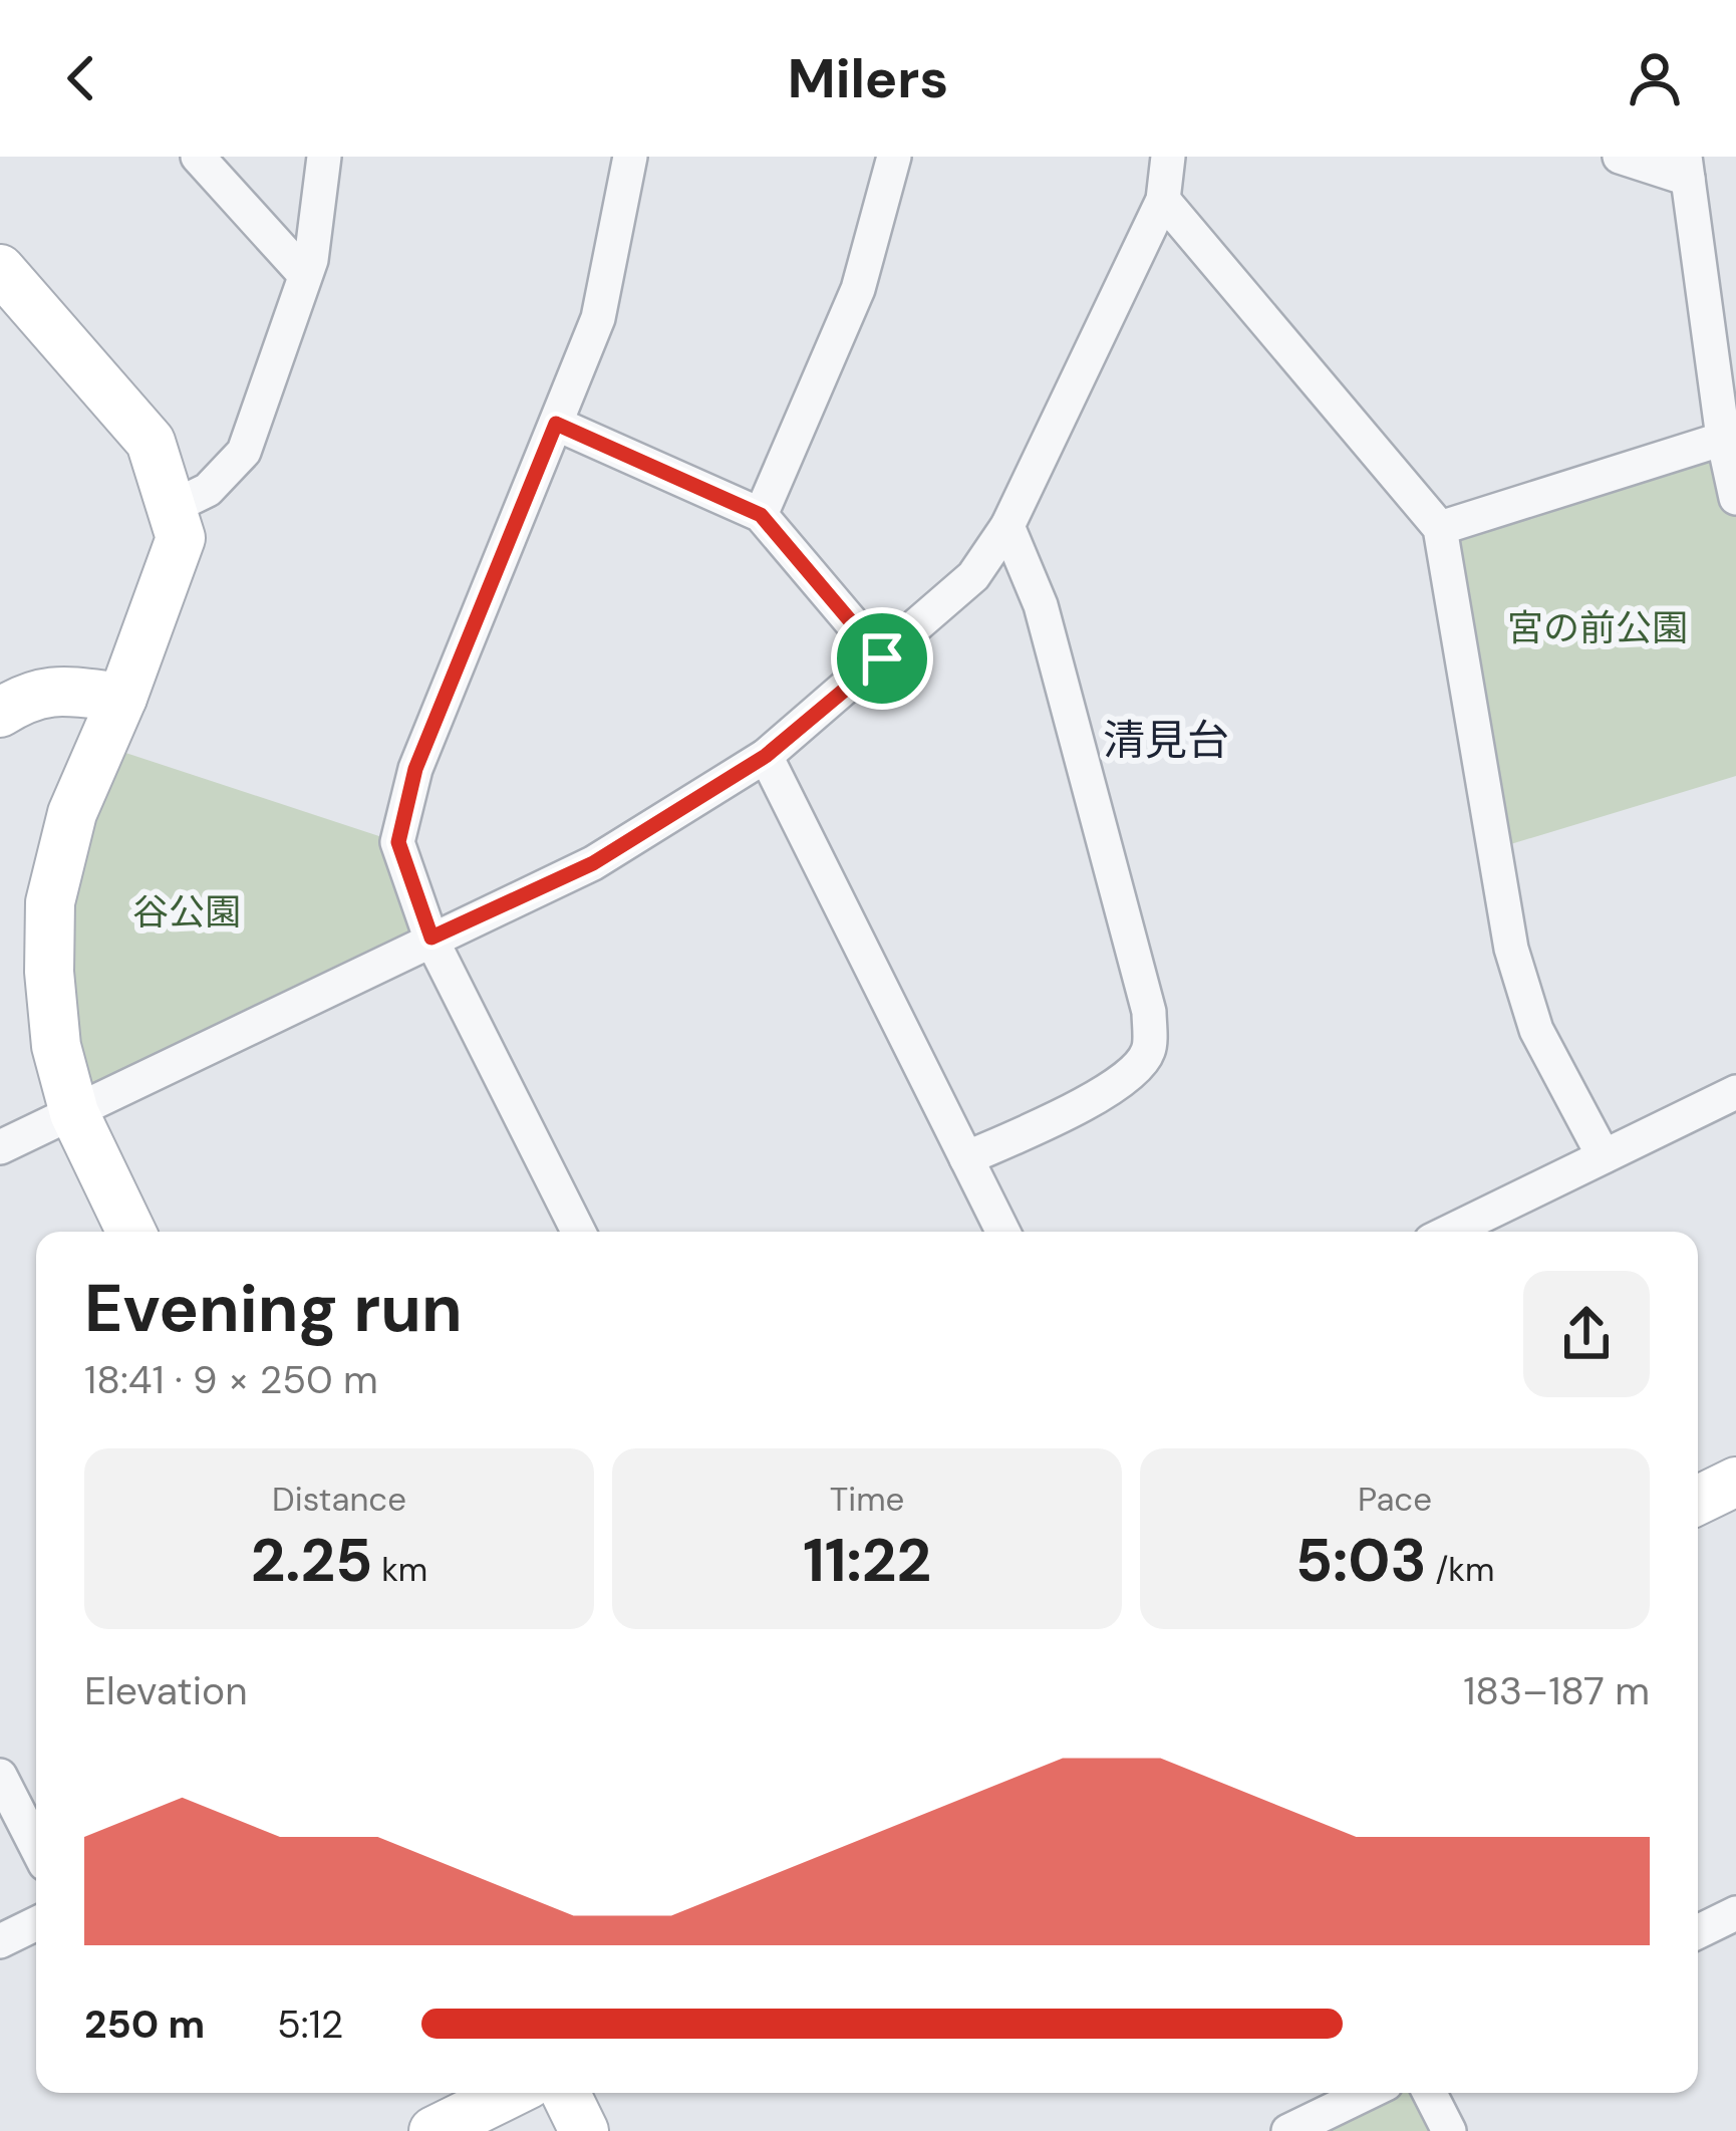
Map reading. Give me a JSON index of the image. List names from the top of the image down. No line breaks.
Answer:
{"districts":["清見台"],"parks":["宮の前公園","谷公園"],"page":{"header":"Milers","heading":["Evening run","18:41 · 9 × 250 m"],"stats":[["Distance","2.25 km"],["Time","11:22"],["Pace","5:03 /km"]],"chart":["Elevation","183–187 m"],"list":[{"name":"250 m","note":"5:12"}]}}
